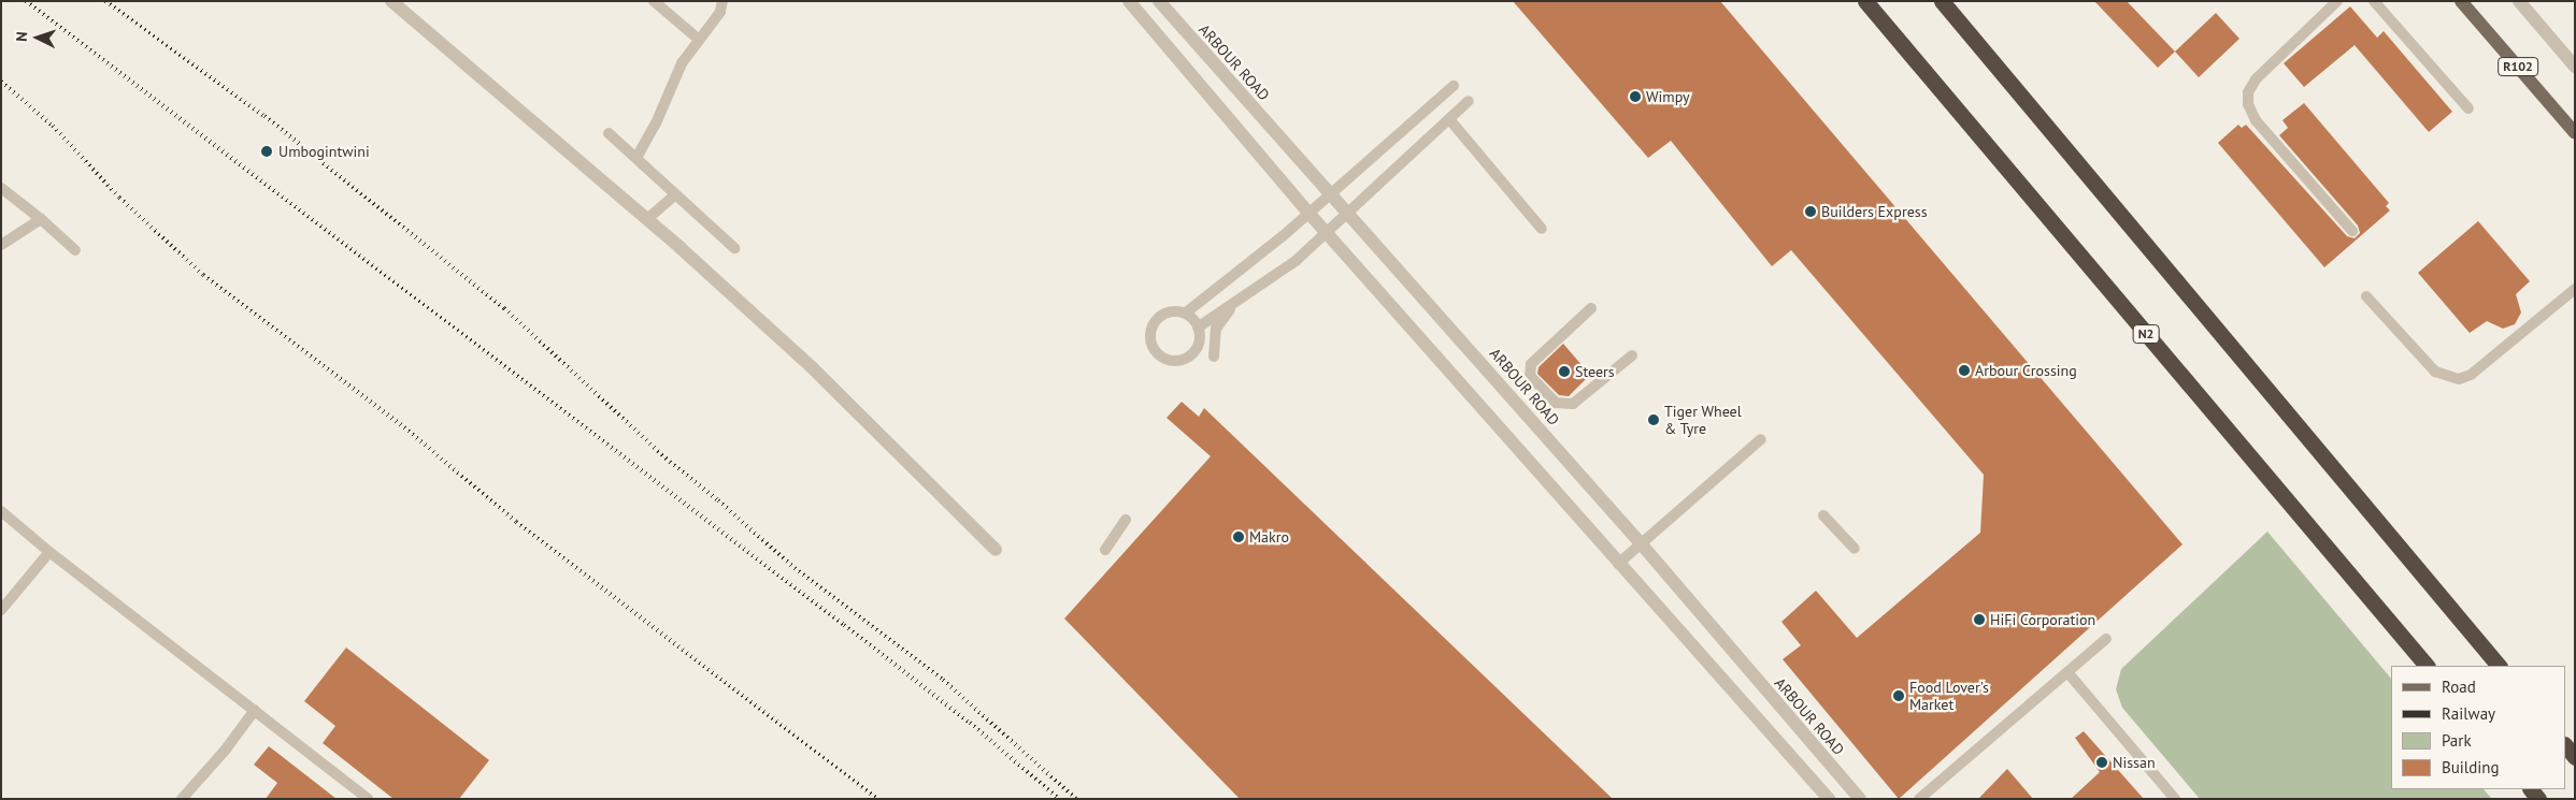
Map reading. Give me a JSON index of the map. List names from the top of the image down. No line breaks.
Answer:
{"streets":{"highway":["N2"],"main road":["R102"],"street":["ARBOUR ROAD"]},"places":["Wimpy","Umbogintwini","Builders Express","Arbour Crossing","Steers","Tiger Wheel & Tyre","Makro","HiFi Corporation","Food Lover's Market","Nissan"],"legend":["Road","Railway","Park","Building"],"north":"left"}
